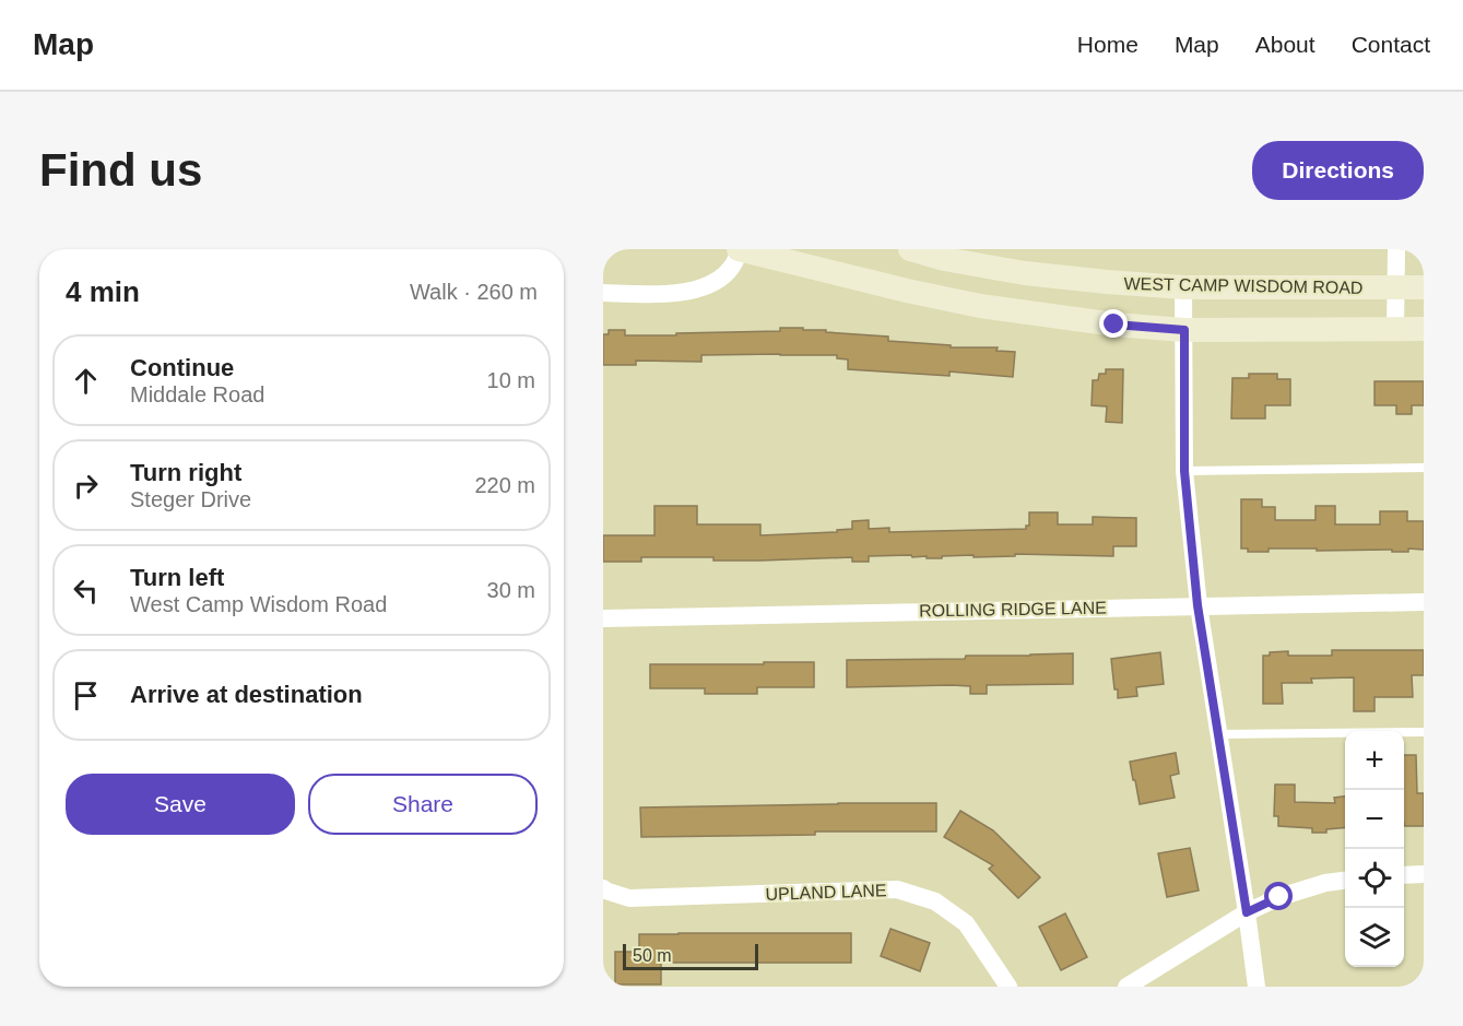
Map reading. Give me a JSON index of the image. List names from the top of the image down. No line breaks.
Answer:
{"streets":{"main road":["WEST CAMP WISDOM ROAD"],"street":["ROLLING RIDGE LANE","UPLAND LANE"]},"scale_bar":"50 m","page":{"header":"Map","nav":["Home","Map","About","Contact"],"buttons":["Directions",["Save","Share"]],"title":"Find us","heading":["4 min","Walk · 260 m"],"list":[["Continue","Middale Road","10 m"],["Turn right","Steger Drive","220 m"],["Turn left","West Camp Wisdom Road","30 m"],"Arrive at destination"],"map_buttons":["+","−"],"scale":"50 m"}}
